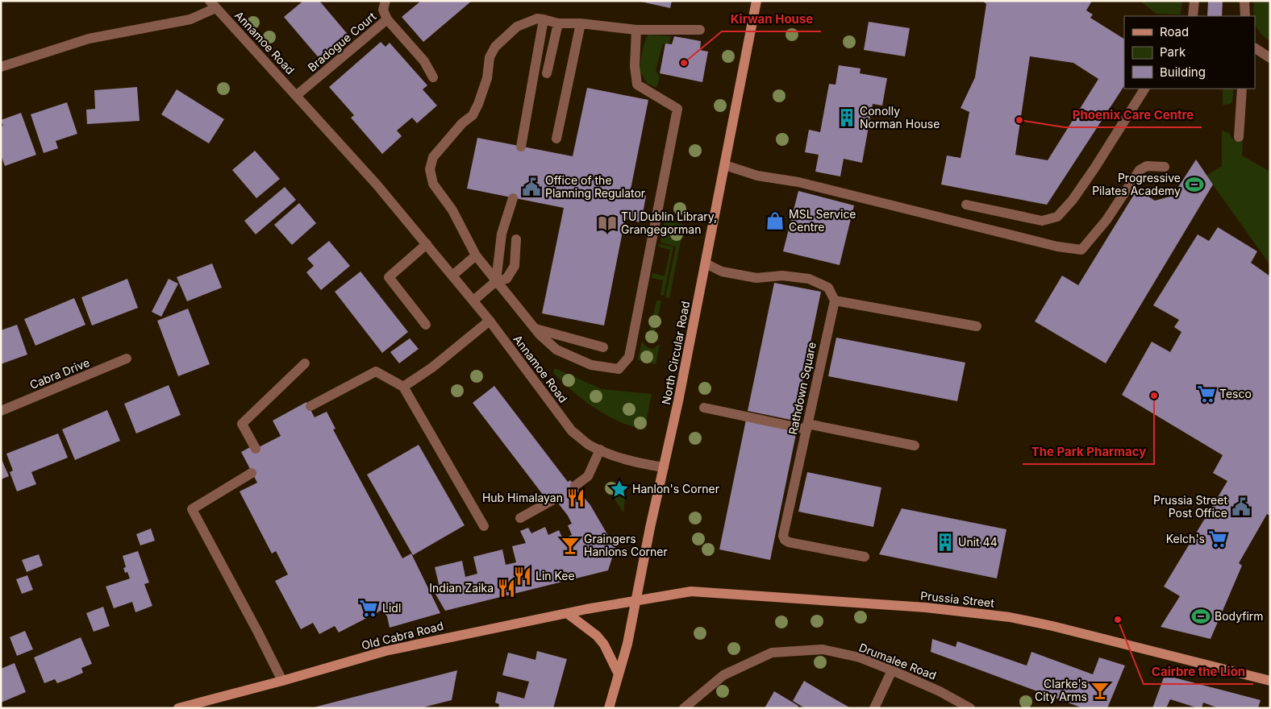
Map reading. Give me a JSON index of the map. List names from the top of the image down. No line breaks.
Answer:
{"streets":{"main road":["North Circular Road","Prussia Street","Old Cabra Road"],"street":["Bradogue Court","Annamoe Road","Cabra Drive","Rathdown Square","Drumalee Road"]},"crossings":[["Bradogue Court","Annamoe Road"],["Annamoe Road","North Circular Road"],["North Circular Road","Prussia Street"],["North Circular Road","Old Cabra Road"],["Prussia Street","Old Cabra Road"]],"places":{"other":["Kirwan House","Phoenix Care Centre","The Park Pharmacy","Cairbre the Lion"],"building":["Conolly Norman House","Unit 44"],"sports":["Progressive Pilates Academy","Bodyfirm"],"public building":["Office of the Planning Regulator","Prussia Street Post Office"],"shop":["MSL Service Centre"],"library":["TU Dublin Library, Grangegorman"],"supermarket":["Tesco","Kelch's","Lidl"],"place":["Hanlon's Corner"],"restaurant":["Hub Himalayan","Lin Kee","Indian Zaika"],"bar":["Graingers Hanlons Corner","Clarke's City Arms"]},"legend":["Road","Park","Building"]}
